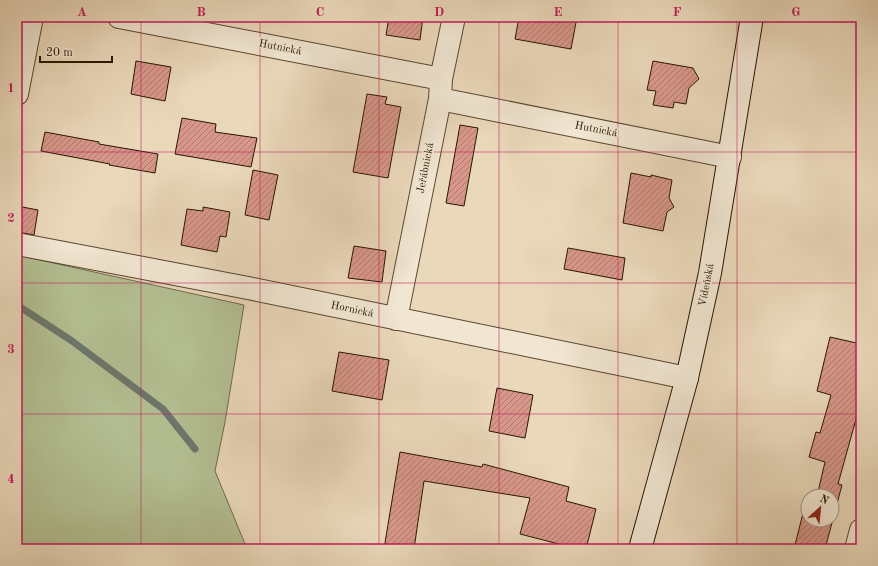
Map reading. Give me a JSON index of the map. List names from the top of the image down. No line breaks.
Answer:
{"streets":{"street":["Hutnická","Jeřábnická","Vídeňská","Hornická"]},"crossings":[["Hutnická","Jeřábnická"],["Hutnická","Vídeňská"],["Jeřábnická","Hornická"],["Vídeňská","Hornická"]],"scale_bar":"20 m","north":"top right","grid":{"columns":["A","B","C","D","E","F","G"],"rows":["1","2","3","4"]}}
